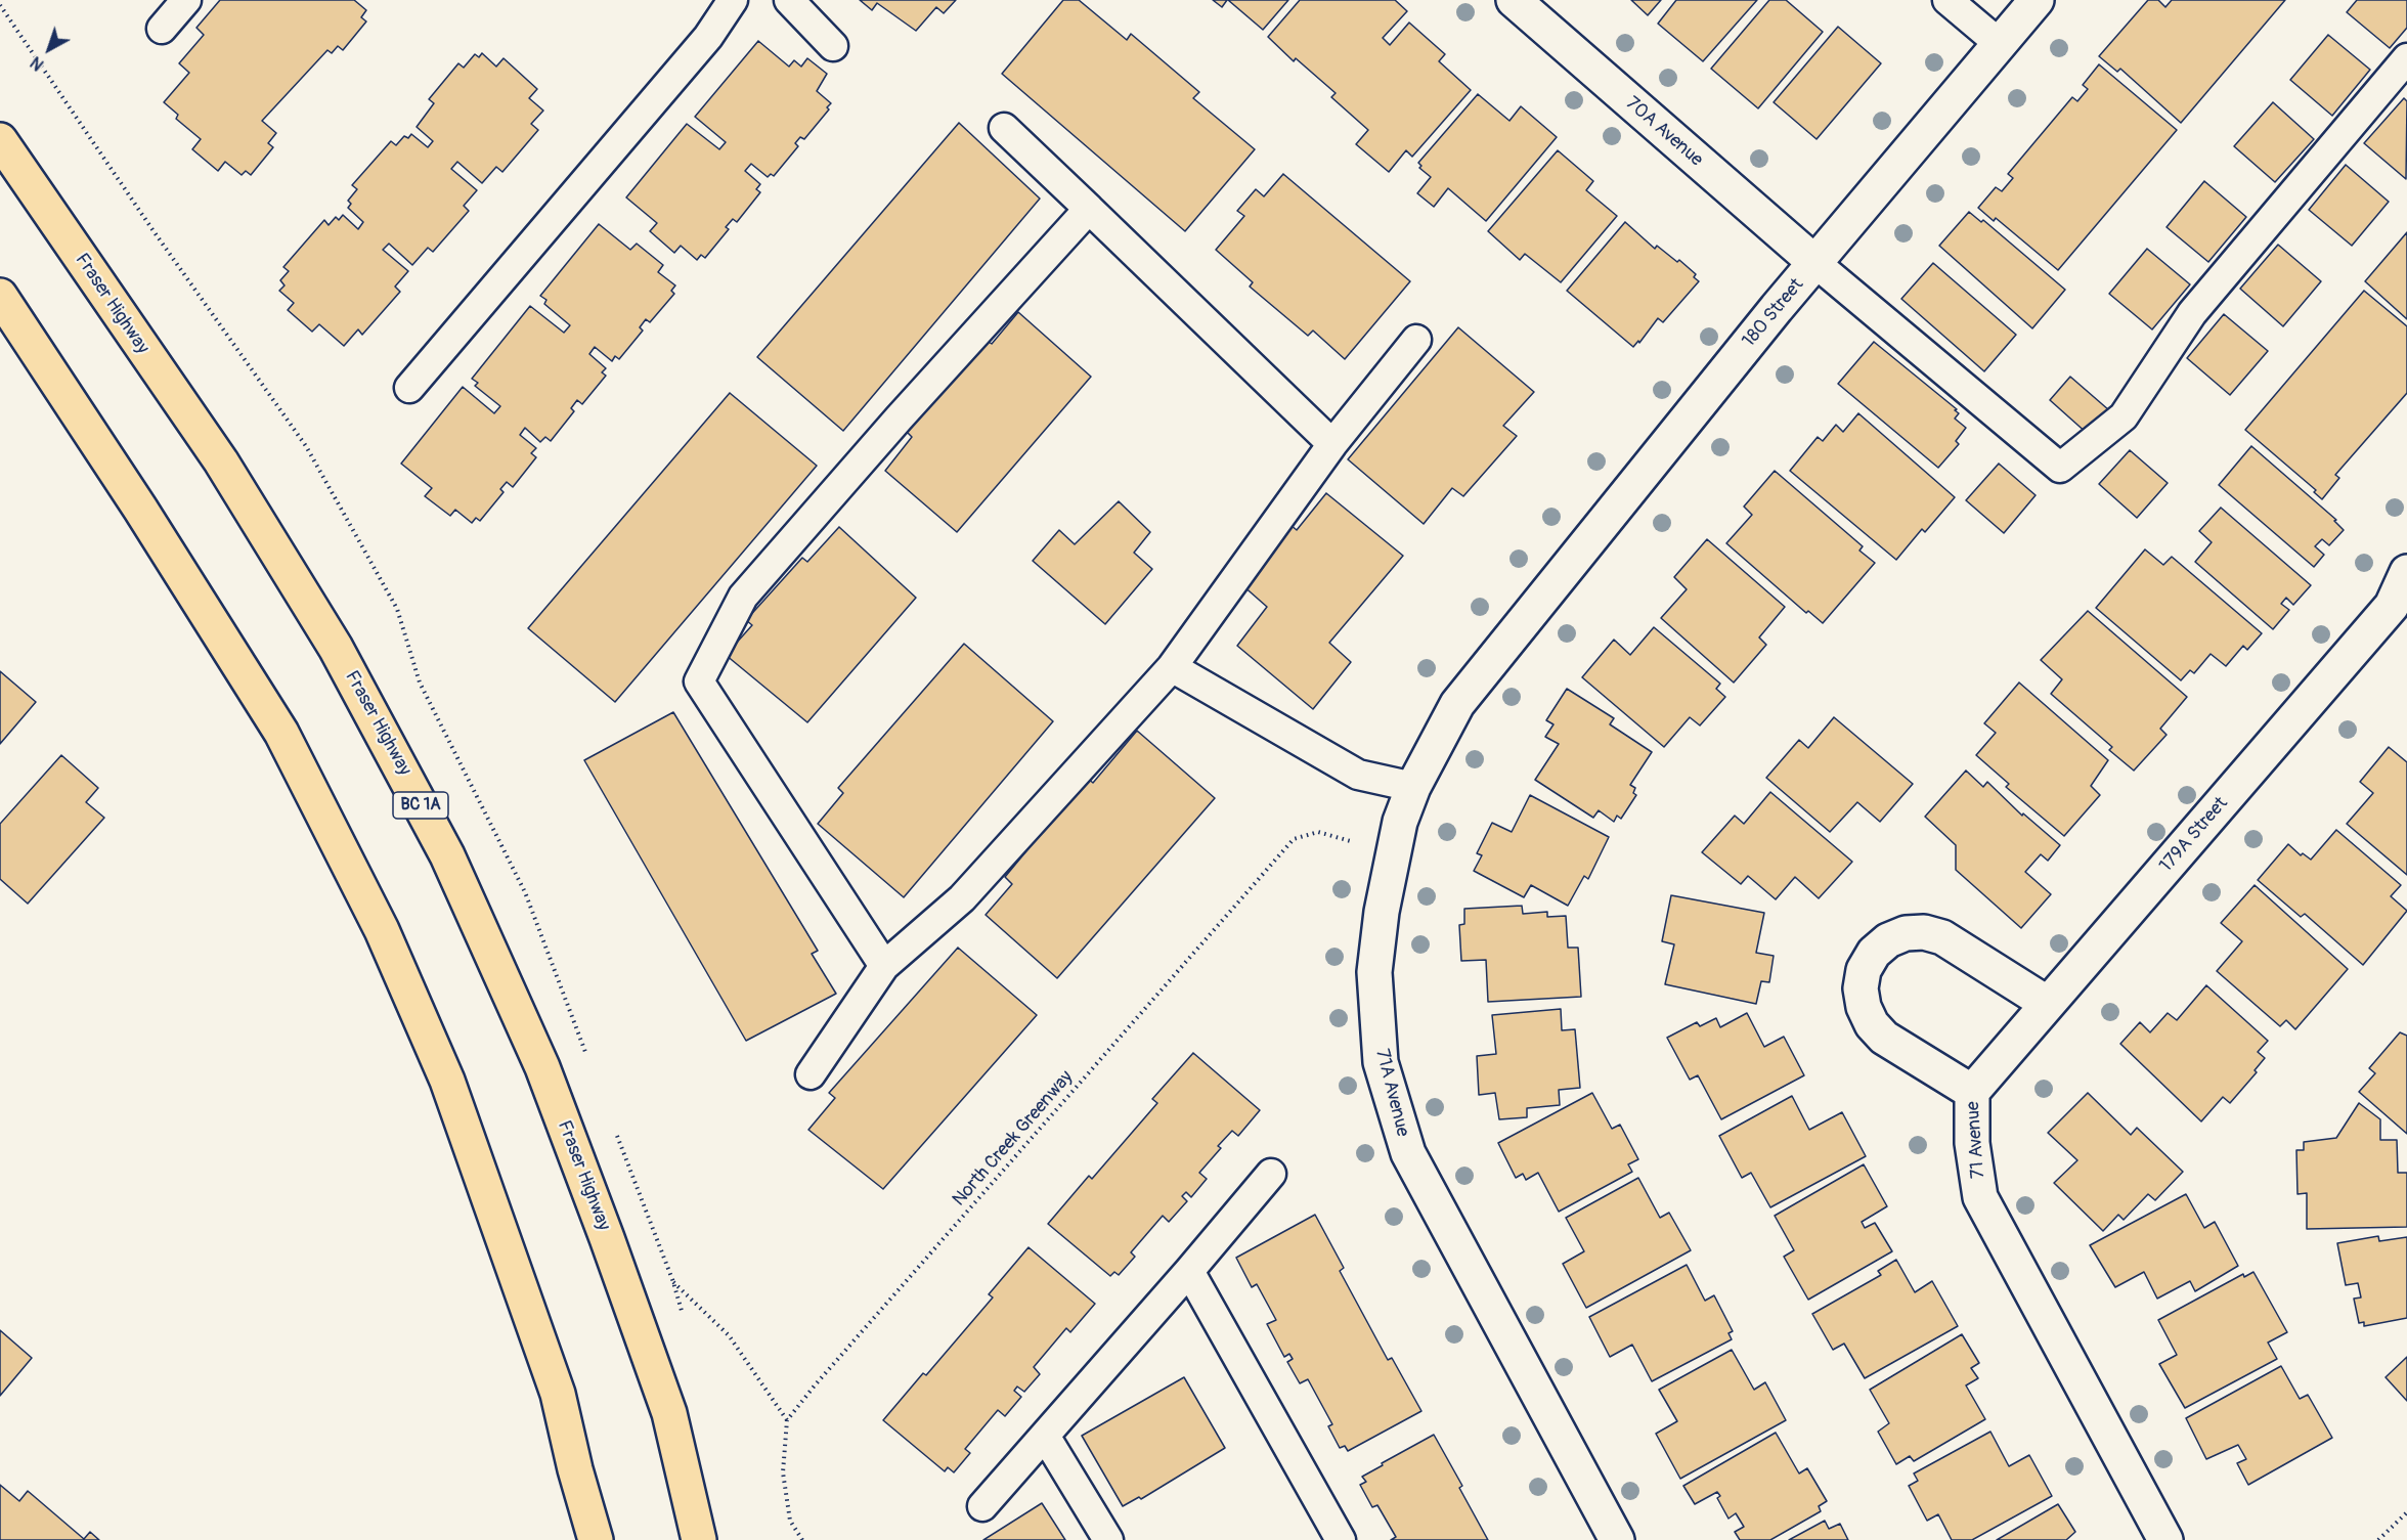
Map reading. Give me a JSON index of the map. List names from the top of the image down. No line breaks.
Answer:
{"streets":{"main road":["Fraser Highway","BC 1A"],"street":["70A Avenue","180 Street","179A Street","71A Avenue","71 Avenue"],"path":["North Creek Greenway"]},"crossings":[["70A Avenue","180 Street"],["180 Street","71A Avenue"],["179A Street","71 Avenue"]],"north":"bottom left"}
